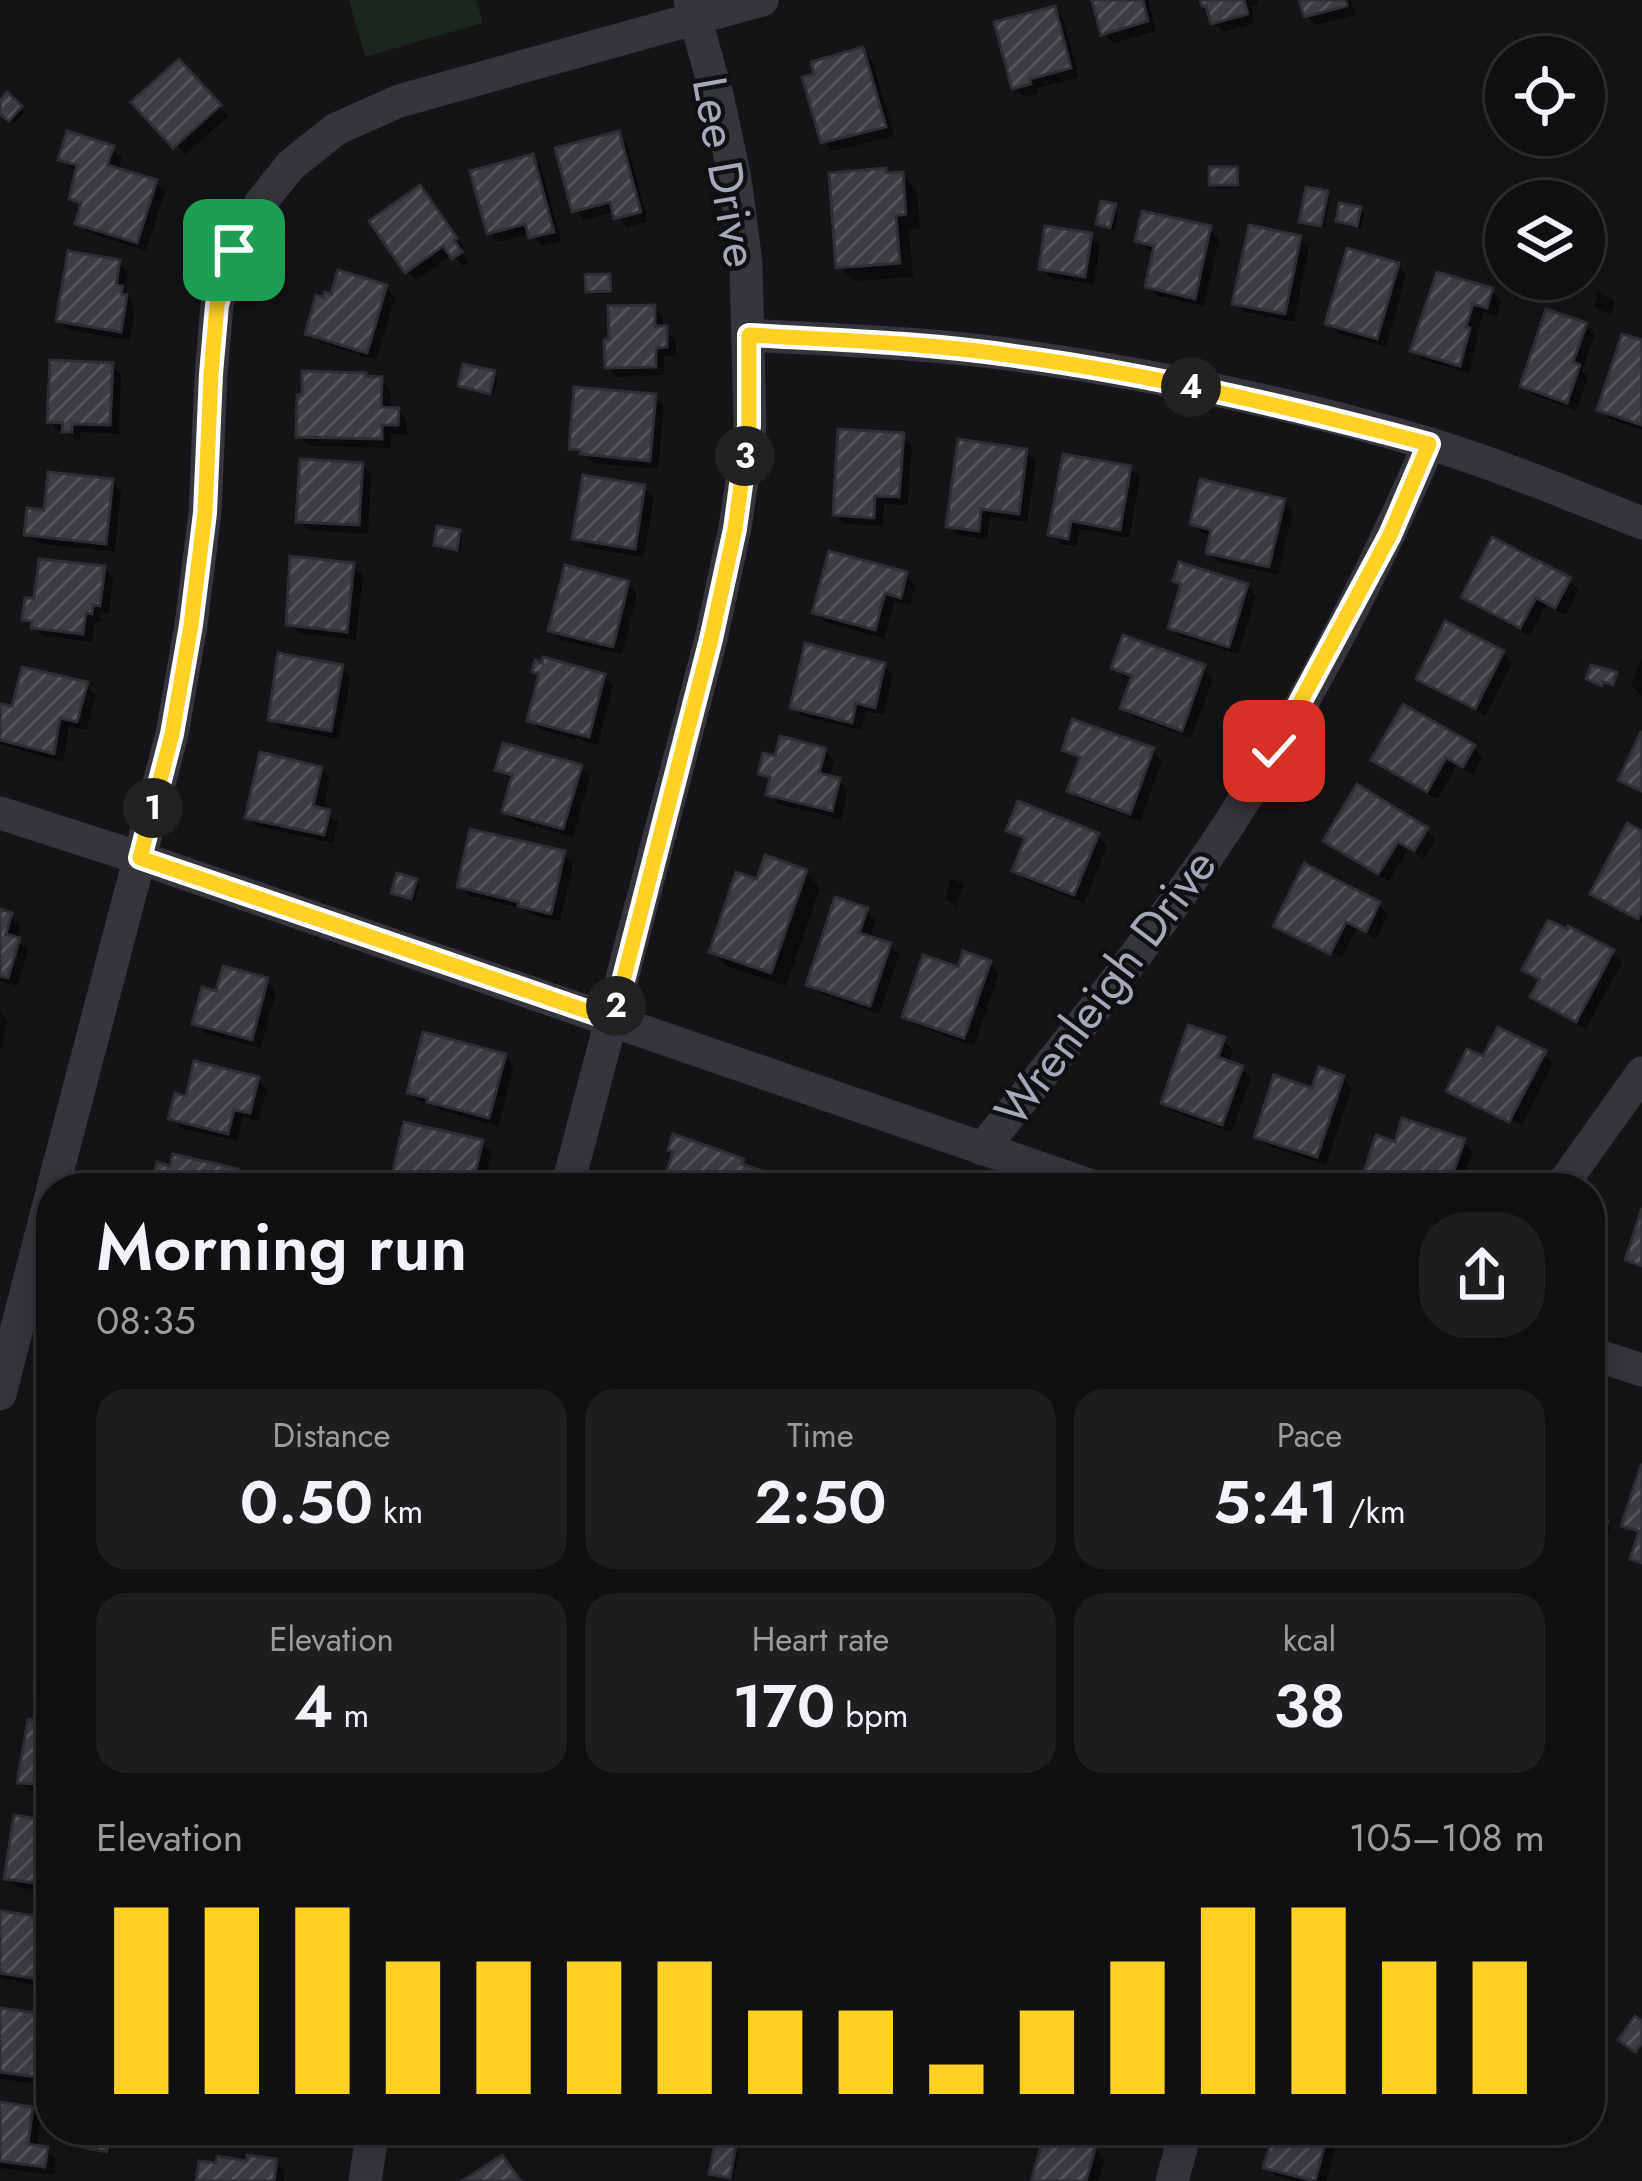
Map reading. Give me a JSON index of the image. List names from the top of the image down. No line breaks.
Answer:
{"streets":{"street":["Lee Drive","Wrenleigh Drive"]},"page":{"pins":["4","3","1","2"],"heading":["Morning run","08:35"],"stats":[["Distance","0.50 km"],["Time","2:50"],["Pace","5:41 /km"],["Elevation","4 m"],["Heart rate","170 bpm"],["kcal","38"]],"chart":["Elevation","105–108 m"]}}
